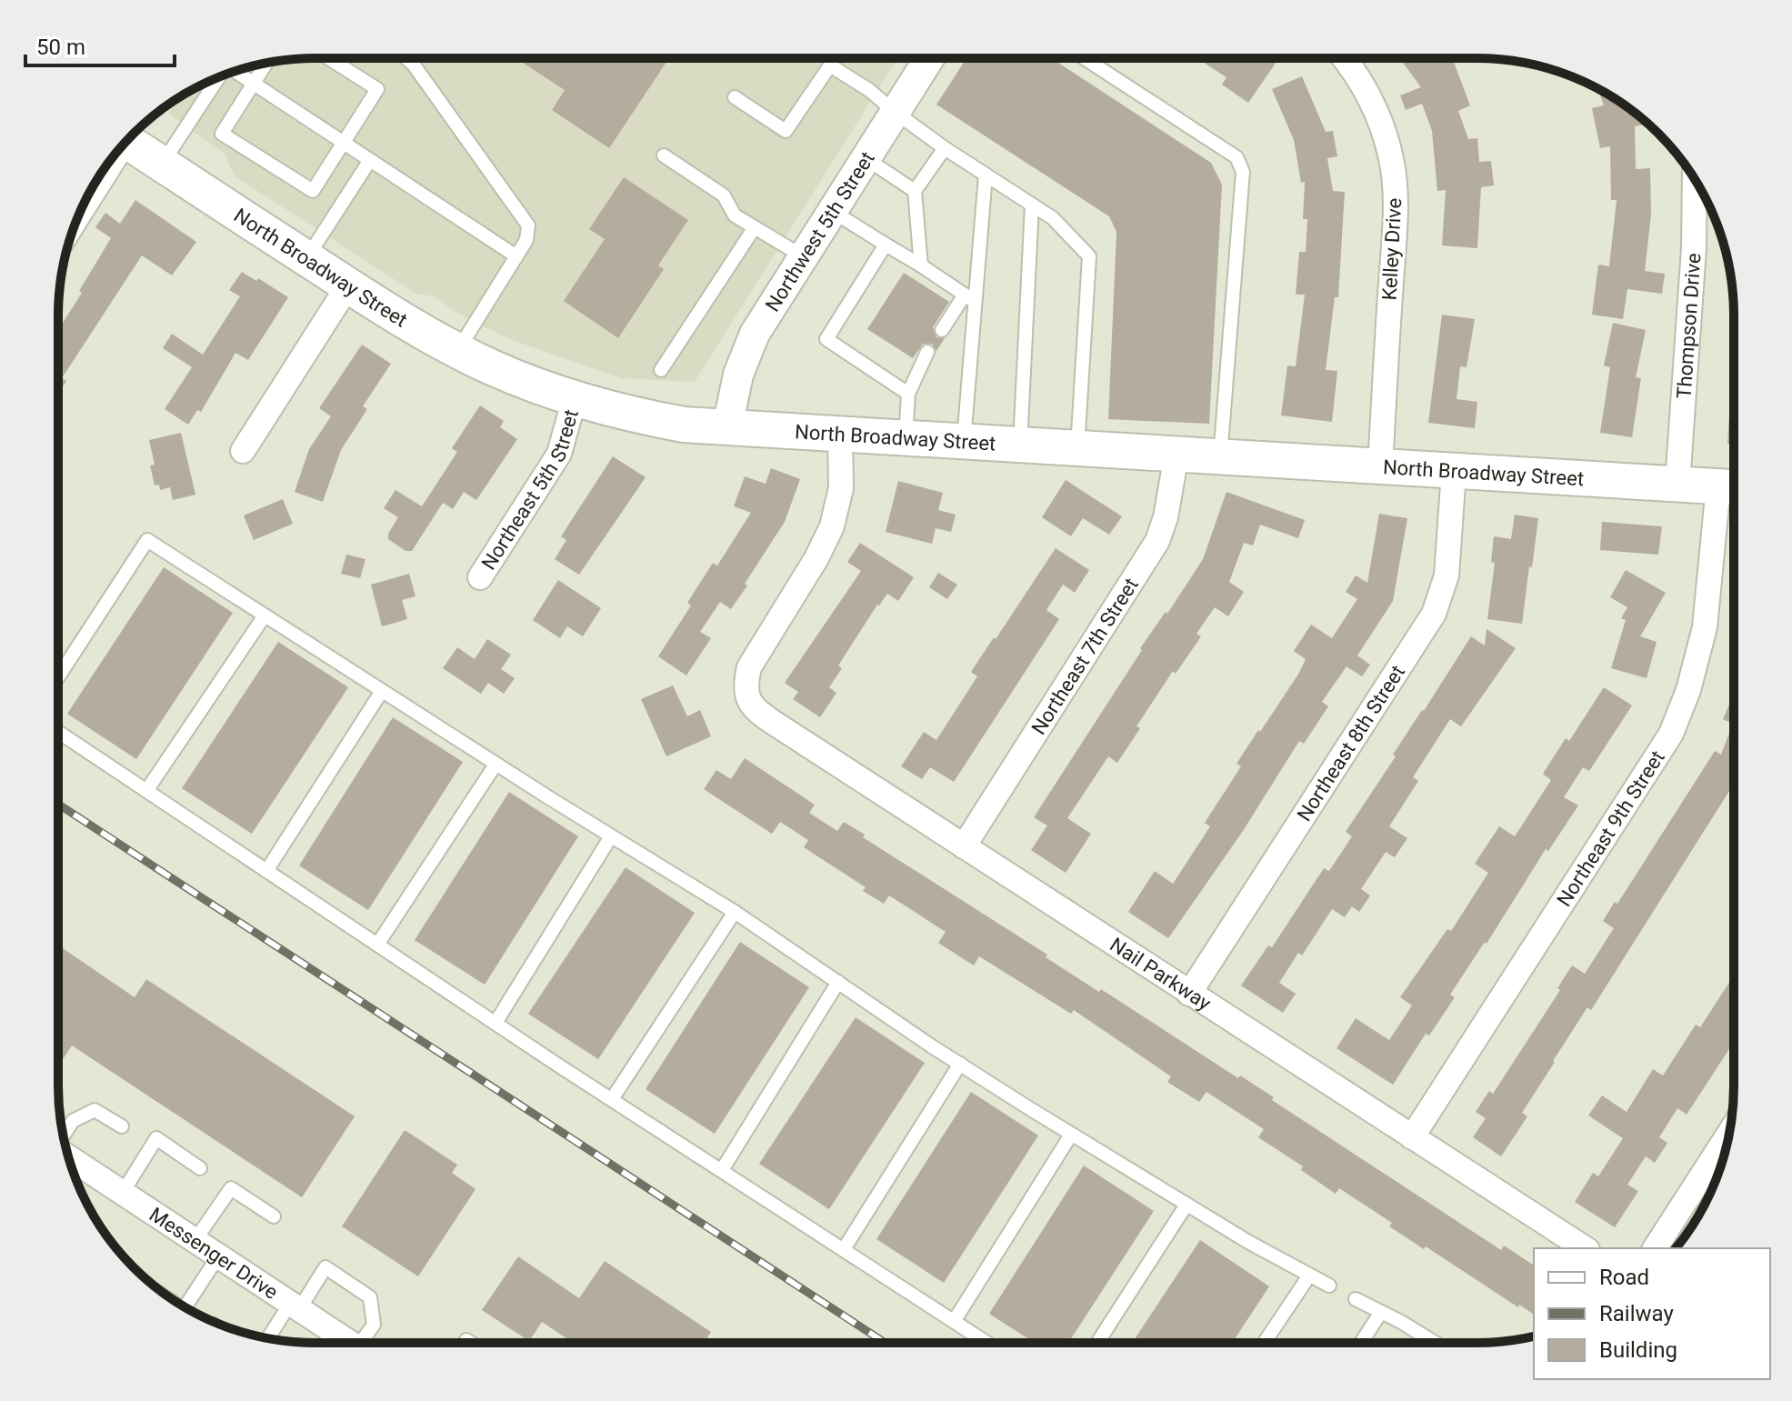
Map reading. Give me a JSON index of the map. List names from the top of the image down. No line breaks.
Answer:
{"streets":{"main road":["North Broadway Street"],"street":["Northwest 5th Street","Kelley Drive","Thompson Drive","Northeast 5th Street","Northeast 7th Street","Northeast 8th Street","Northeast 9th Street","Nail Parkway","Messenger Drive"]},"crossings":[["Northwest 5th Street","North Broadway Street"],["Kelley Drive","North Broadway Street"],["North Broadway Street","Thompson Drive"],["North Broadway Street","Northeast 5th Street"],["North Broadway Street","Northeast 7th Street"],["North Broadway Street","Northeast 8th Street"],["North Broadway Street","Northeast 9th Street"],["North Broadway Street","Nail Parkway"],["Northeast 7th Street","Nail Parkway"],["Northeast 8th Street","Nail Parkway"],["Northeast 9th Street","Nail Parkway"]],"legend":["Road","Railway","Building"],"scale_bar":"50 m"}
